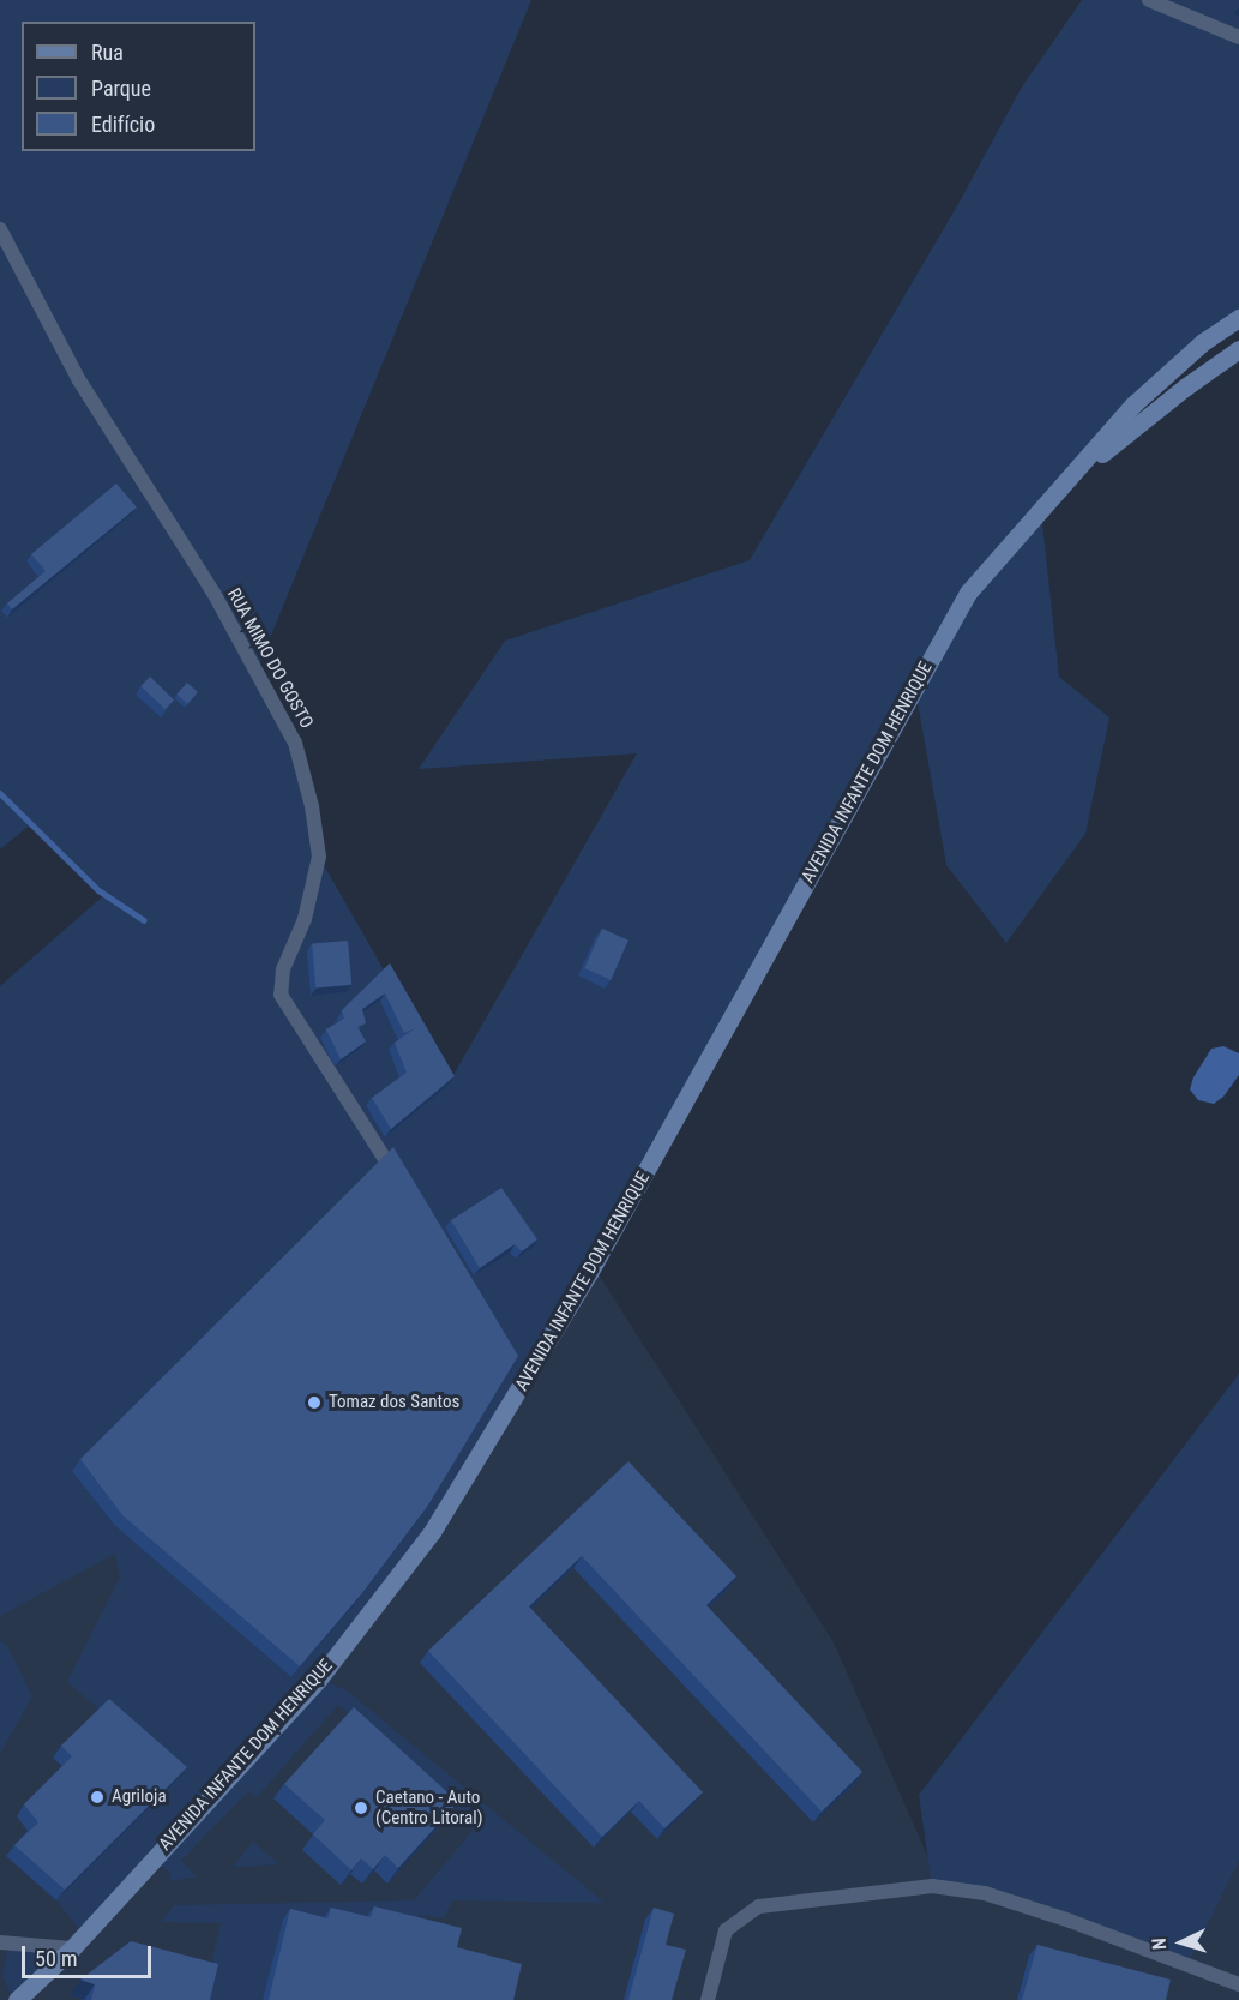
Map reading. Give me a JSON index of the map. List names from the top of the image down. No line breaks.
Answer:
{"streets":{"main road":["AVENIDA INFANTE DOM HENRIQUE"],"street":["RUA MIMO DO GOSTO"]},"places":["Tomaz dos Santos","Agriloja","Caetano - Auto (Centro Litoral)"],"legend":["Rua","Parque","Edifício"],"scale_bar":"50 m","north":"left"}
